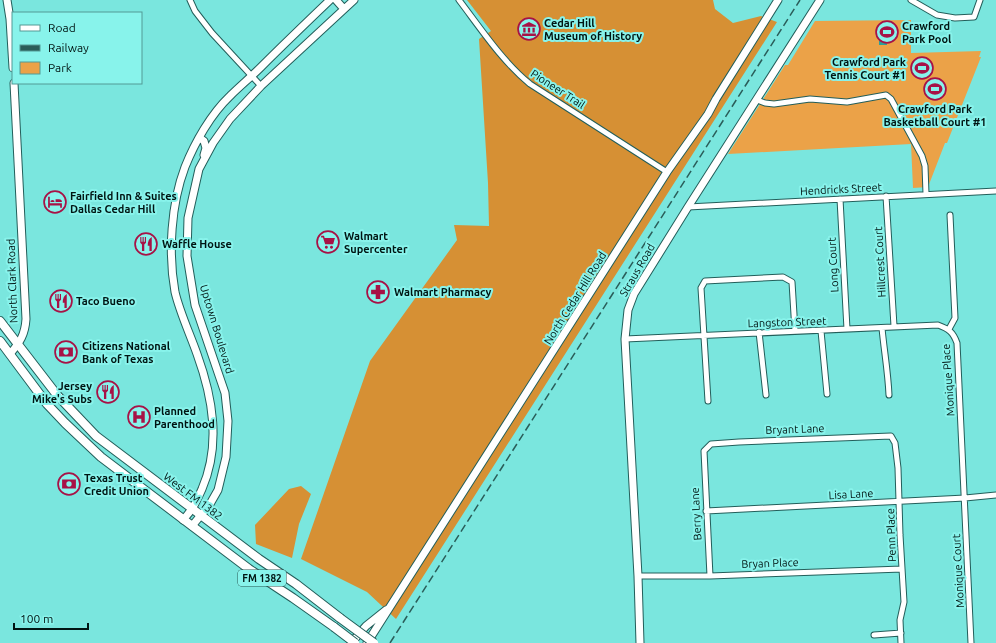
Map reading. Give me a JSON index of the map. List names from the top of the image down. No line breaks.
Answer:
{"streets":{"main road":["West FM 1382","FM 1382"],"street":["Pioneer Trail","Hendricks Street","Hillcrest Court","Long Court","Straus Road","North Clark Road","North Cedar Hill Road","Langston Street","Uptown Boulevard","Monique Place","Bryant Lane","Lisa Lane","Berry Lane","Penn Place","Bryan Place","Monique Court"]},"crossings":[["Pioneer Trail","North Cedar Hill Road"],["Hendricks Street","Hillcrest Court"],["Hendricks Street","Long Court"],["Hendricks Street","Straus Road"],["Hillcrest Court","Langston Street"],["Long Court","Langston Street"],["Straus Road","Langston Street"],["Straus Road","Bryan Place"],["North Clark Road","West FM 1382"],["North Clark Road","FM 1382"],["Langston Street","Monique Place"],["Uptown Boulevard","West FM 1382"],["Uptown Boulevard","FM 1382"],["Monique Place","Lisa Lane"],["Monique Place","Monique Court"],["Bryant Lane","Berry Lane"],["Bryant Lane","Penn Place"],["Lisa Lane","Berry Lane"],["Lisa Lane","Penn Place"],["Lisa Lane","Monique Court"],["West FM 1382","FM 1382"],["Berry Lane","Bryan Place"],["Penn Place","Bryan Place"]],"places":{"museum":["Cedar Hill Museum of History"],"sports":["Crawford Park Pool","Crawford Park Tennis Court #1","Crawford Park Basketball Court #1"],"hotel":["Fairfield Inn & Suites Dallas Cedar Hill"],"supermarket":["Walmart Supercenter"],"restaurant":["Waffle House","Taco Bueno","Jersey Mike's Subs"],"pharmacy":["Walmart Pharmacy"],"bank":["Citizens National Bank of Texas","Texas Trust Credit Union"],"hospital":["Planned Parenthood"]},"legend":["Road","Railway","Park"],"scale_bar":"100 m"}
